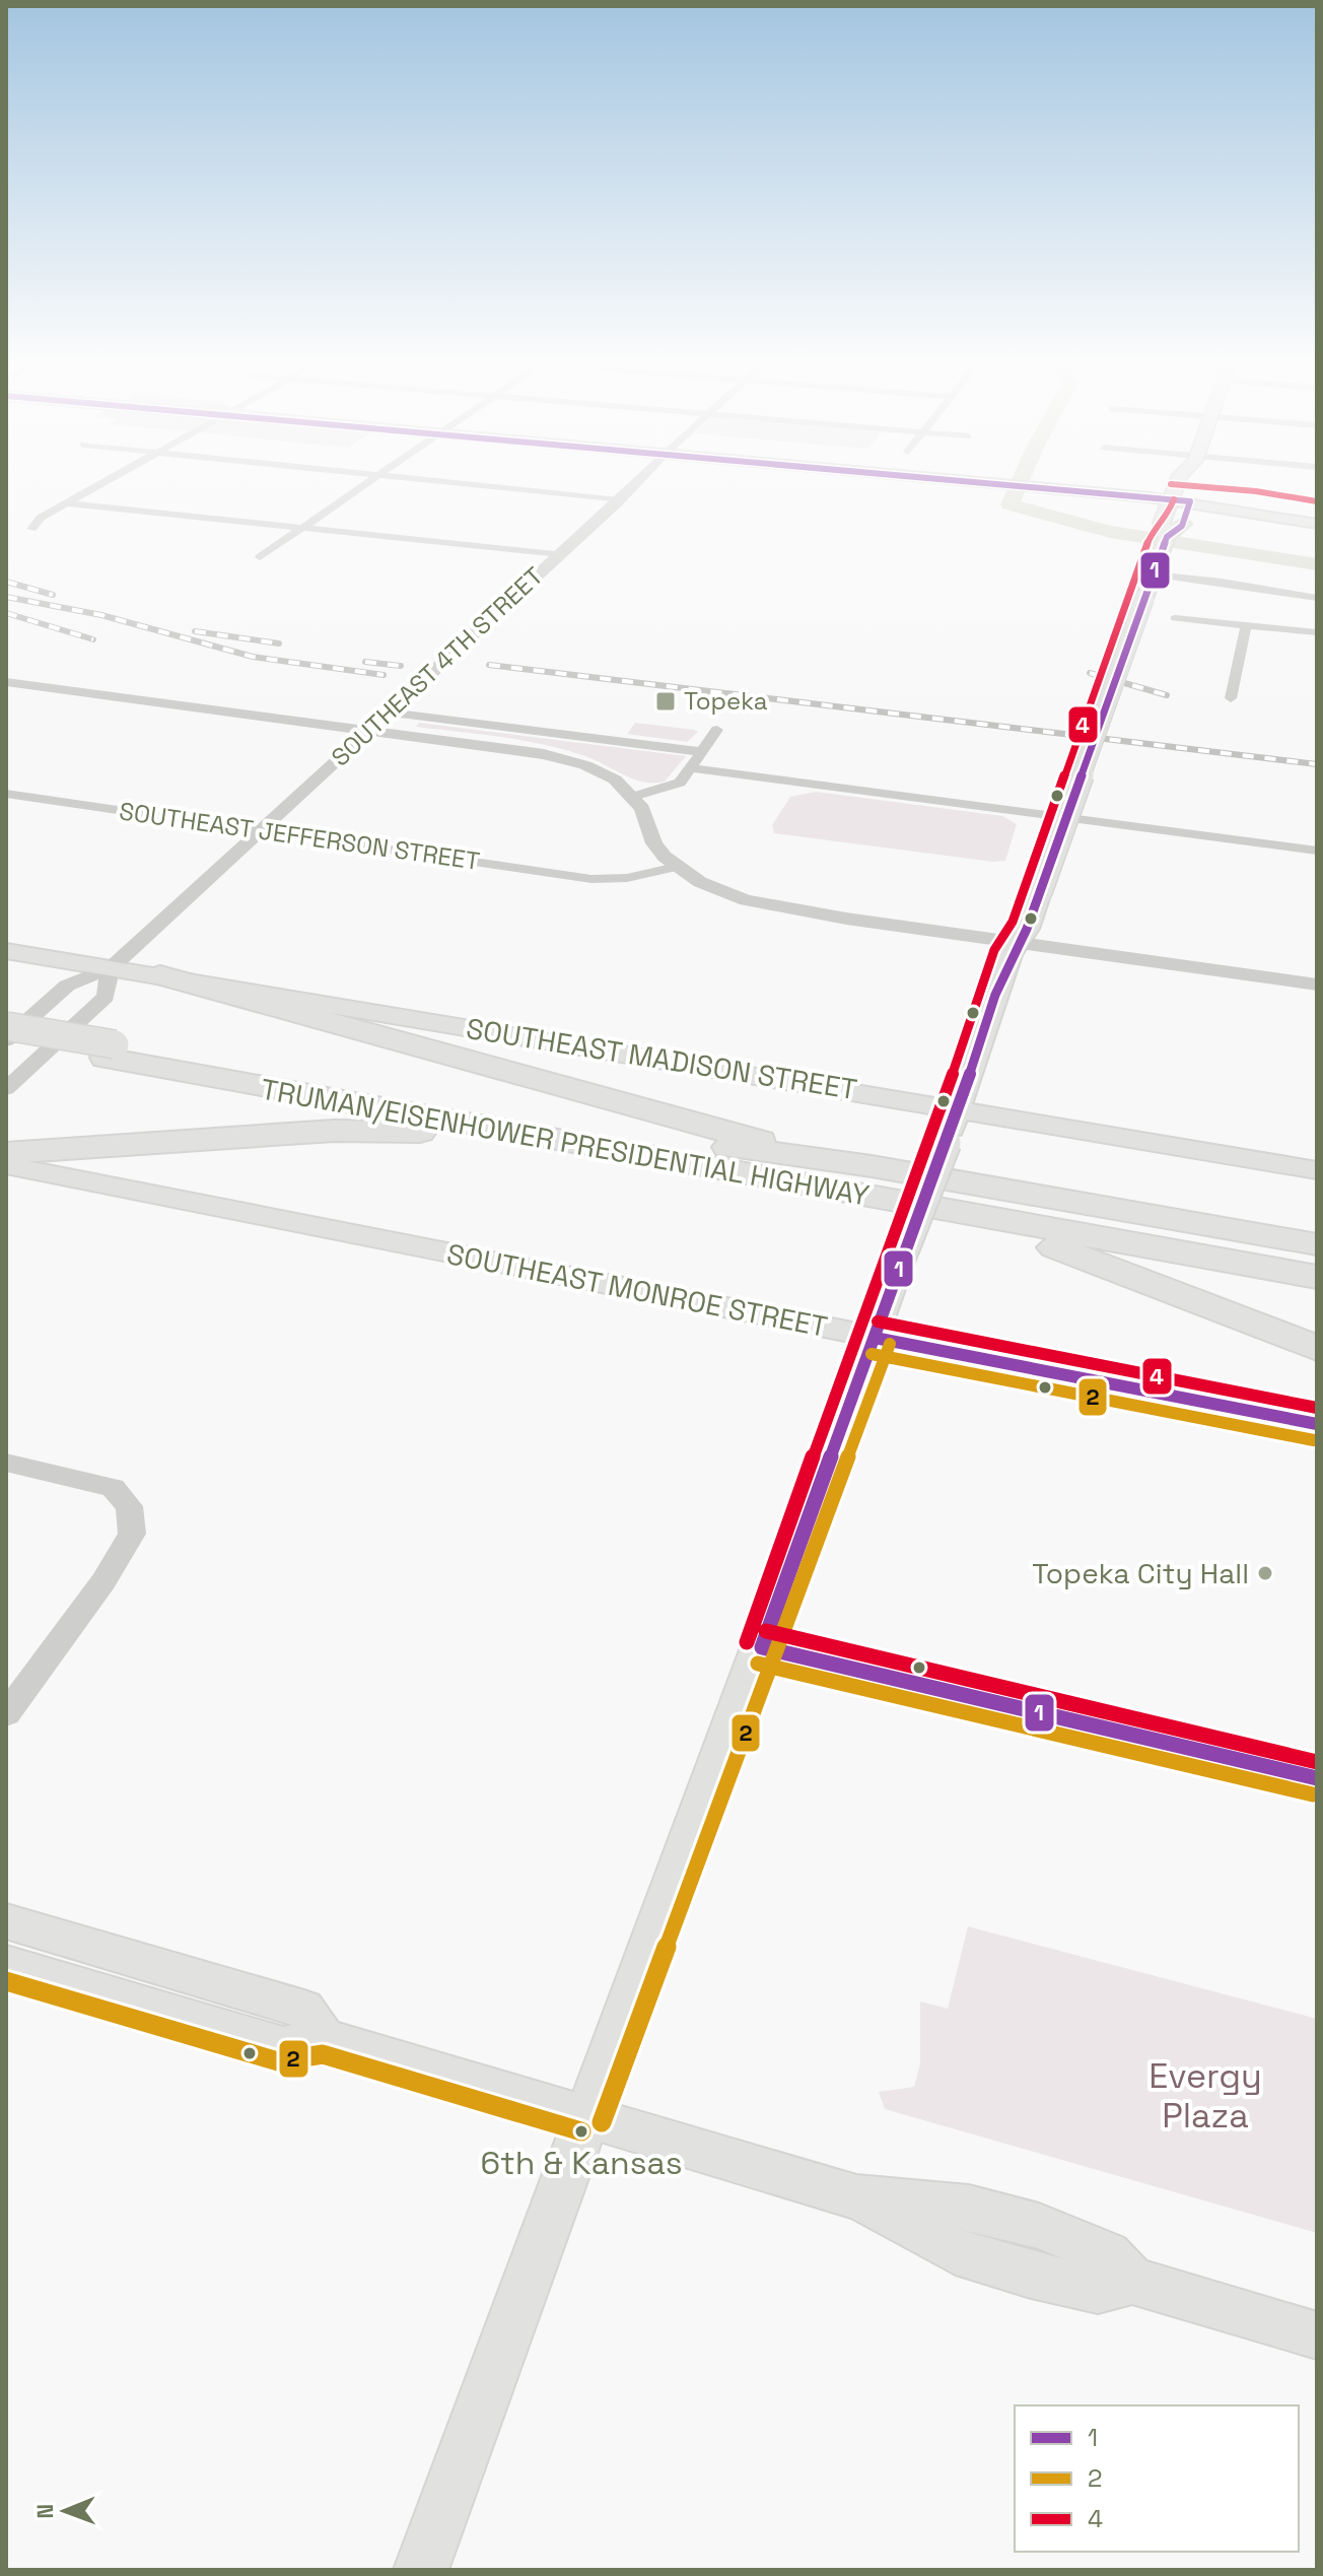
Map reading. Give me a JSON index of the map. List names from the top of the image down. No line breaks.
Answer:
{"streets":{"highway":["TRUMAN/EISENHOWER PRESIDENTIAL HIGHWAY"],"main road":["SOUTHEAST MADISON STREET","SOUTHEAST MONROE STREET"],"street":["SOUTHEAST 4TH STREET","SOUTHEAST JEFFERSON STREET"]},"crossings":[["SOUTHEAST 4TH STREET","SOUTHEAST JEFFERSON STREET"],["SOUTHEAST 4TH STREET","SOUTHEAST MADISON STREET"],["SOUTHEAST 4TH STREET","TRUMAN/EISENHOWER PRESIDENTIAL HIGHWAY"]],"parks":["Evergy Plaza"],"places":{"transit":["Topeka"],"other":["Topeka City Hall","6th & Kansas"]},"lines":["transit line 1","transit line 4","transit line 2"],"legend":["1","2","4"],"north":"left"}
